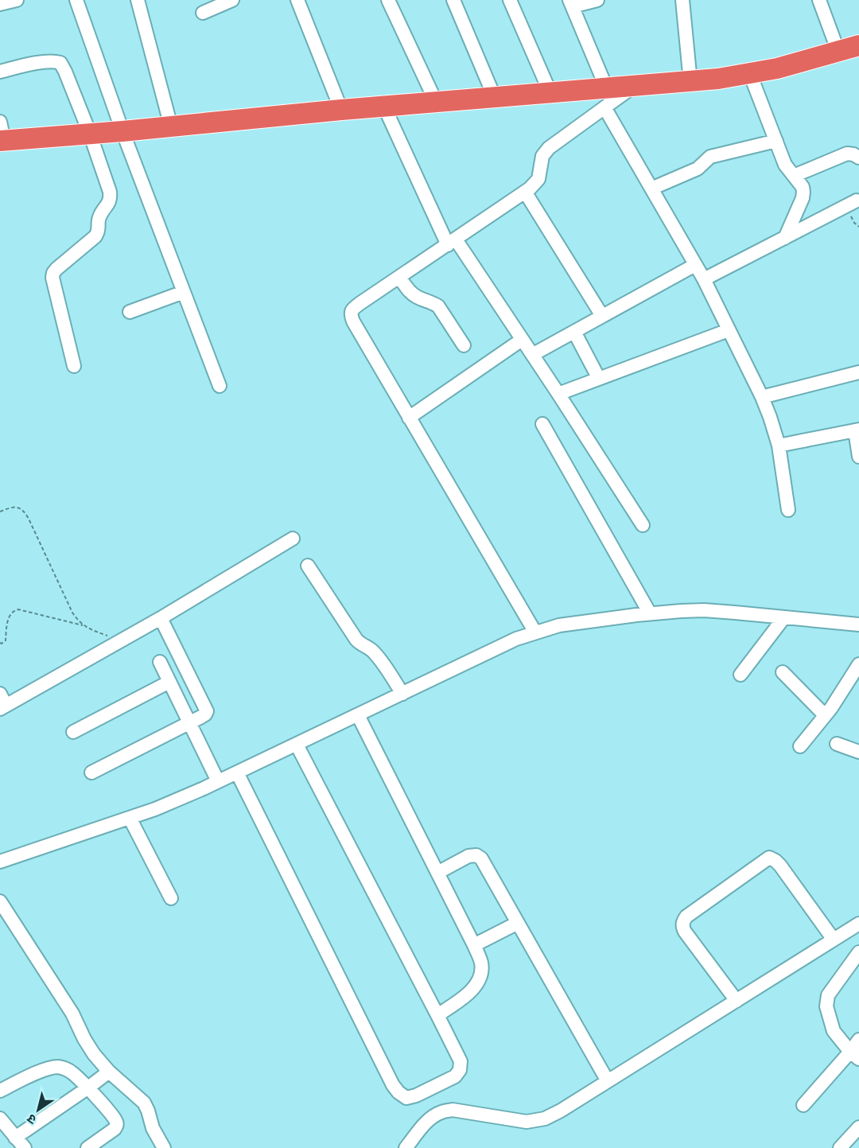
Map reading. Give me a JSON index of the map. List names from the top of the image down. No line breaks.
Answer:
{"north":"bottom left"}
